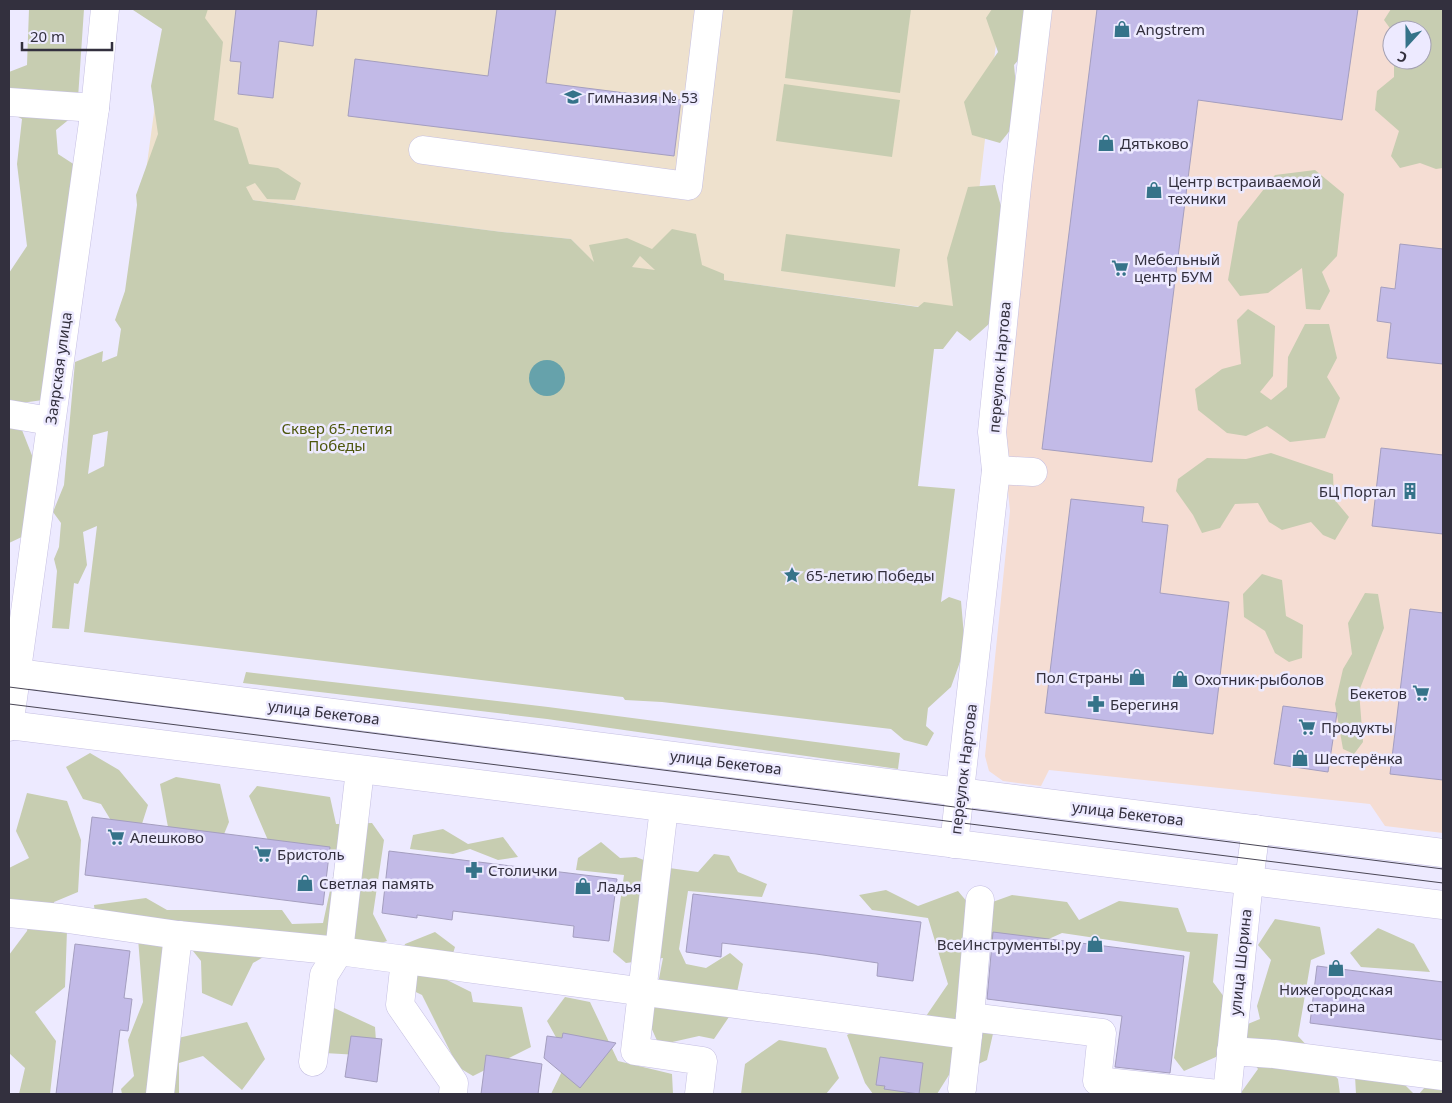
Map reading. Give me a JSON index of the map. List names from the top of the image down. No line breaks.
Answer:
{"streets":{"main road":["переулок Нартова","Заярская улица","улица Бекетова","улица Шорина"]},"crossings":[["переулок Нартова","улица Бекетова"],["Заярская улица","улица Бекетова"],["улица Бекетова","улица Шорина"]],"parks":["Сквер 65-летия Победы"],"places":{"shop":["Angstrem","Дятьково","Центр встраиваемой техники","Пол Страны","Охотник-рыболов","Шестерёнка","Светлая память","Ладья","ВсеИнструменты.ру","Нижегородская старина"],"school or university":["Гимназия № 53"],"supermarket":["Мебельный центр БУМ","Бекетов","Продукты","Алешково","Бристоль"],"building":["БЦ Портал"],"place":["65-летию Победы"],"pharmacy":["Берегиня","Столички"]},"scale_bar":"20 m","north":"bottom"}
